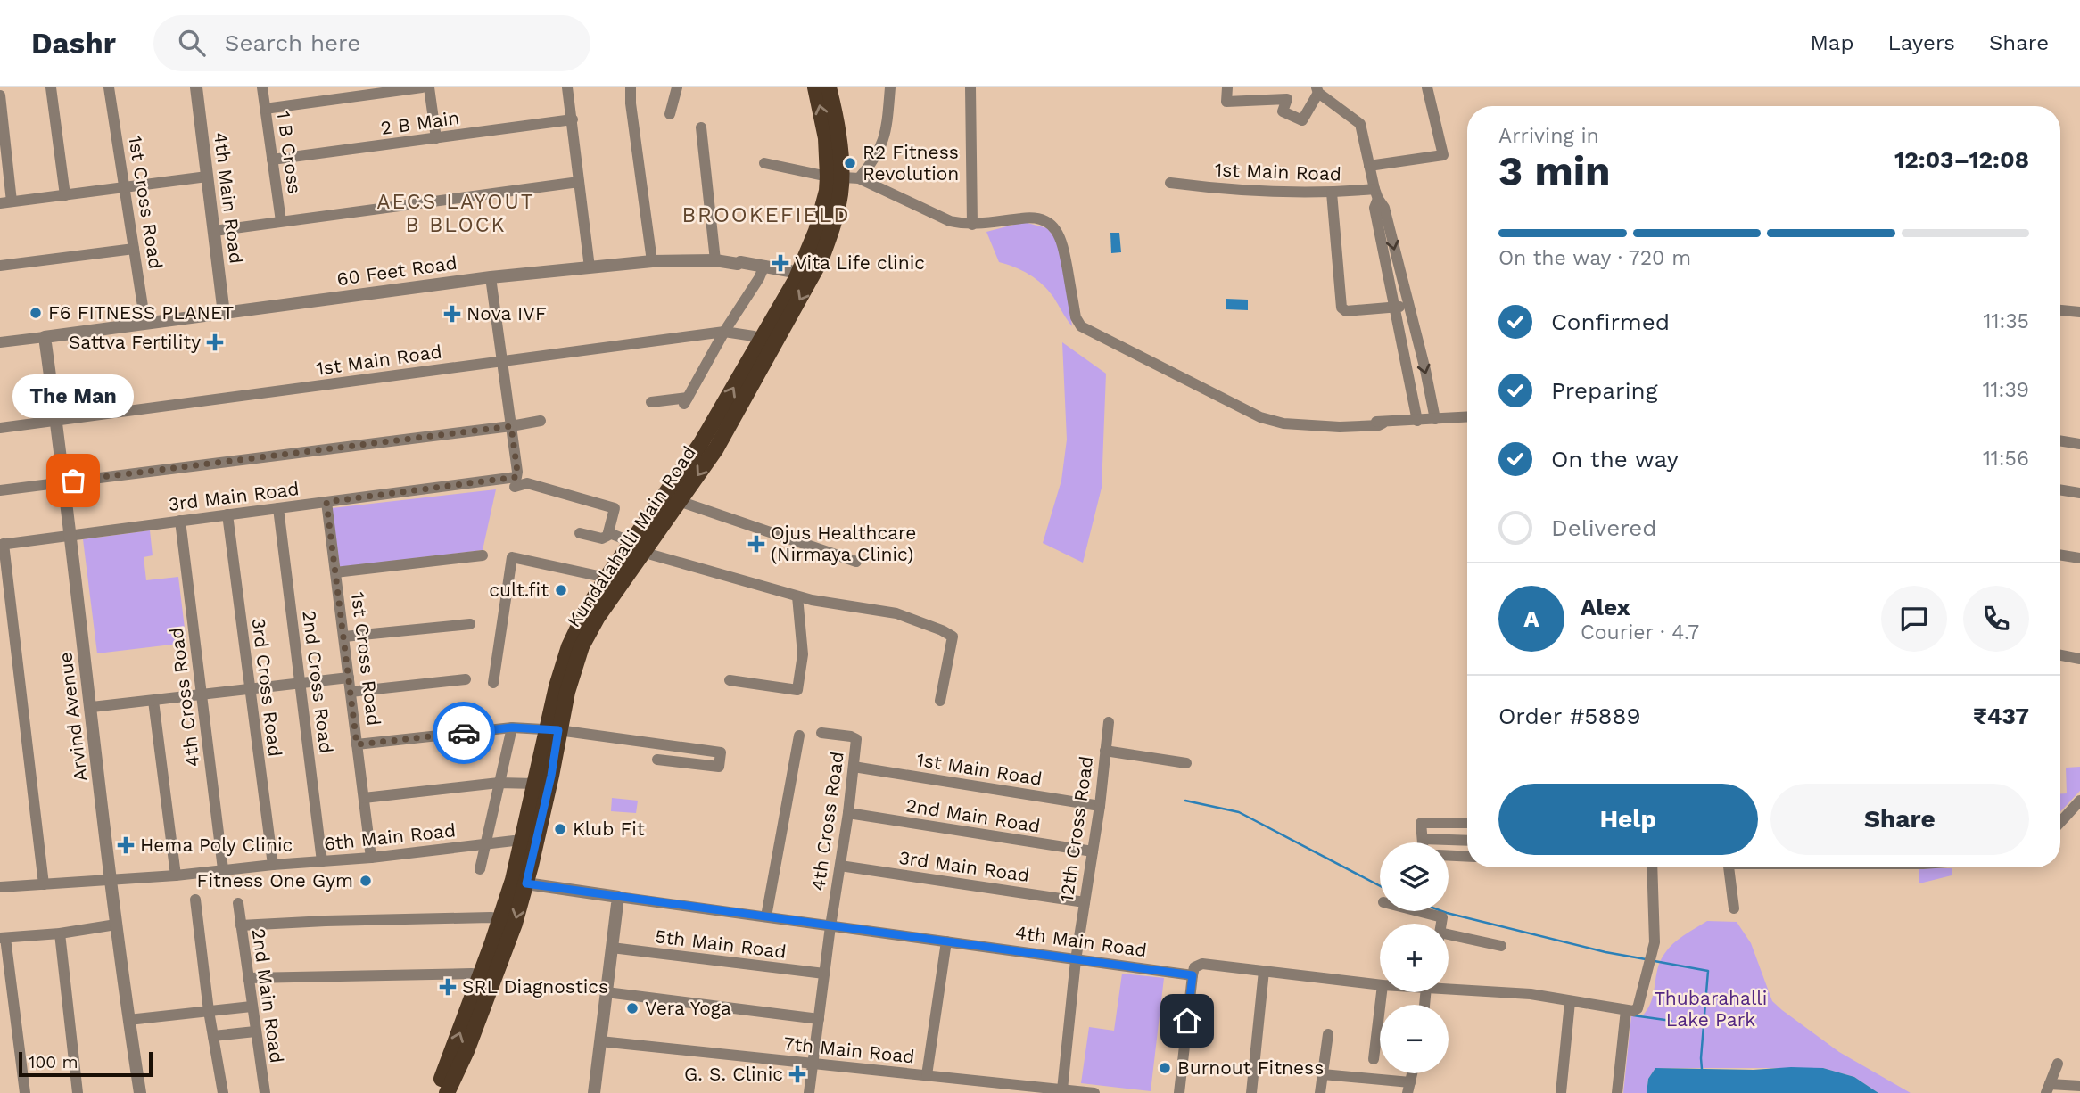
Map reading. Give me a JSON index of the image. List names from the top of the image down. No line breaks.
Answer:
{"streets":{"main road":["Kundalahalli Main Road"],"street":["2 B Main","1 B Cross","1st Main Road","4th Main Road","1st Cross Road","60 Feet Road","3rd Main Road","2nd Cross Road","3rd Cross Road","4th Cross Road","Arvind Avenue","2nd Main Road","12th Cross Road","6th Main Road","5th Main Road","7th Main Road"]},"crossings":[["2 B Main","1 B Cross"],["1st Main Road","Kundalahalli Main Road"],["1st Main Road","4th Cross Road"],["1st Main Road","Arvind Avenue"],["1st Main Road","12th Cross Road"],["4th Main Road","60 Feet Road"],["4th Main Road","Kundalahalli Main Road"],["4th Main Road","4th Cross Road"],["4th Main Road","12th Cross Road"],["1st Cross Road","60 Feet Road"],["1st Cross Road","3rd Main Road"],["1st Cross Road","6th Main Road"],["60 Feet Road","Kundalahalli Main Road"],["60 Feet Road","Arvind Avenue"],["3rd Main Road","2nd Cross Road"],["3rd Main Road","3rd Cross Road"],["3rd Main Road","4th Cross Road"],["3rd Main Road","Arvind Avenue"],["3rd Main Road","12th Cross Road"],["Kundalahalli Main Road","6th Main Road"],["2nd Cross Road","6th Main Road"],["3rd Cross Road","6th Main Road"],["4th Cross Road","2nd Main Road"],["4th Cross Road","6th Main Road"],["4th Cross Road","5th Main Road"],["4th Cross Road","7th Main Road"],["Arvind Avenue","6th Main Road"],["2nd Main Road","12th Cross Road"],["12th Cross Road","7th Main Road"]],"districts":["AECS LAYOUT B BLOCK","BROOKEFIELD"],"parks":["Thubarahalli Lake Park"],"places":{"other":["R2 Fitness Revolution","F6 FITNESS PLANET","The Man","cult.fit","Klub Fit","Fitness One Gym","Vera Yoga","Burnout Fitness"],"health":["Vita Life clinic","Nova IVF","Sattva Fertility","Ojus Healthcare (Nirmaya Clinic)","Hema Poly Clinic","SRL Diagnostics","G. S. Clinic"]},"scale_bar":"100 m","page":{"header":"Dashr","search":"Search here","nav":["Map","Layers","Share"],"heading":["3 min","Arriving in","12:03–12:08"],"panel":["Alex","Courier · 4.7","Order #5889","₹437"],"bar":"On the way · 720 m","list":[["Confirmed","11:35"],["Preparing","11:39"],["On the way","11:56"],"Delivered"],"bubble":"The Man","round":"A","buttons":["Help","Share"],"map_buttons":["+","−"],"scale":"100 m"}}
